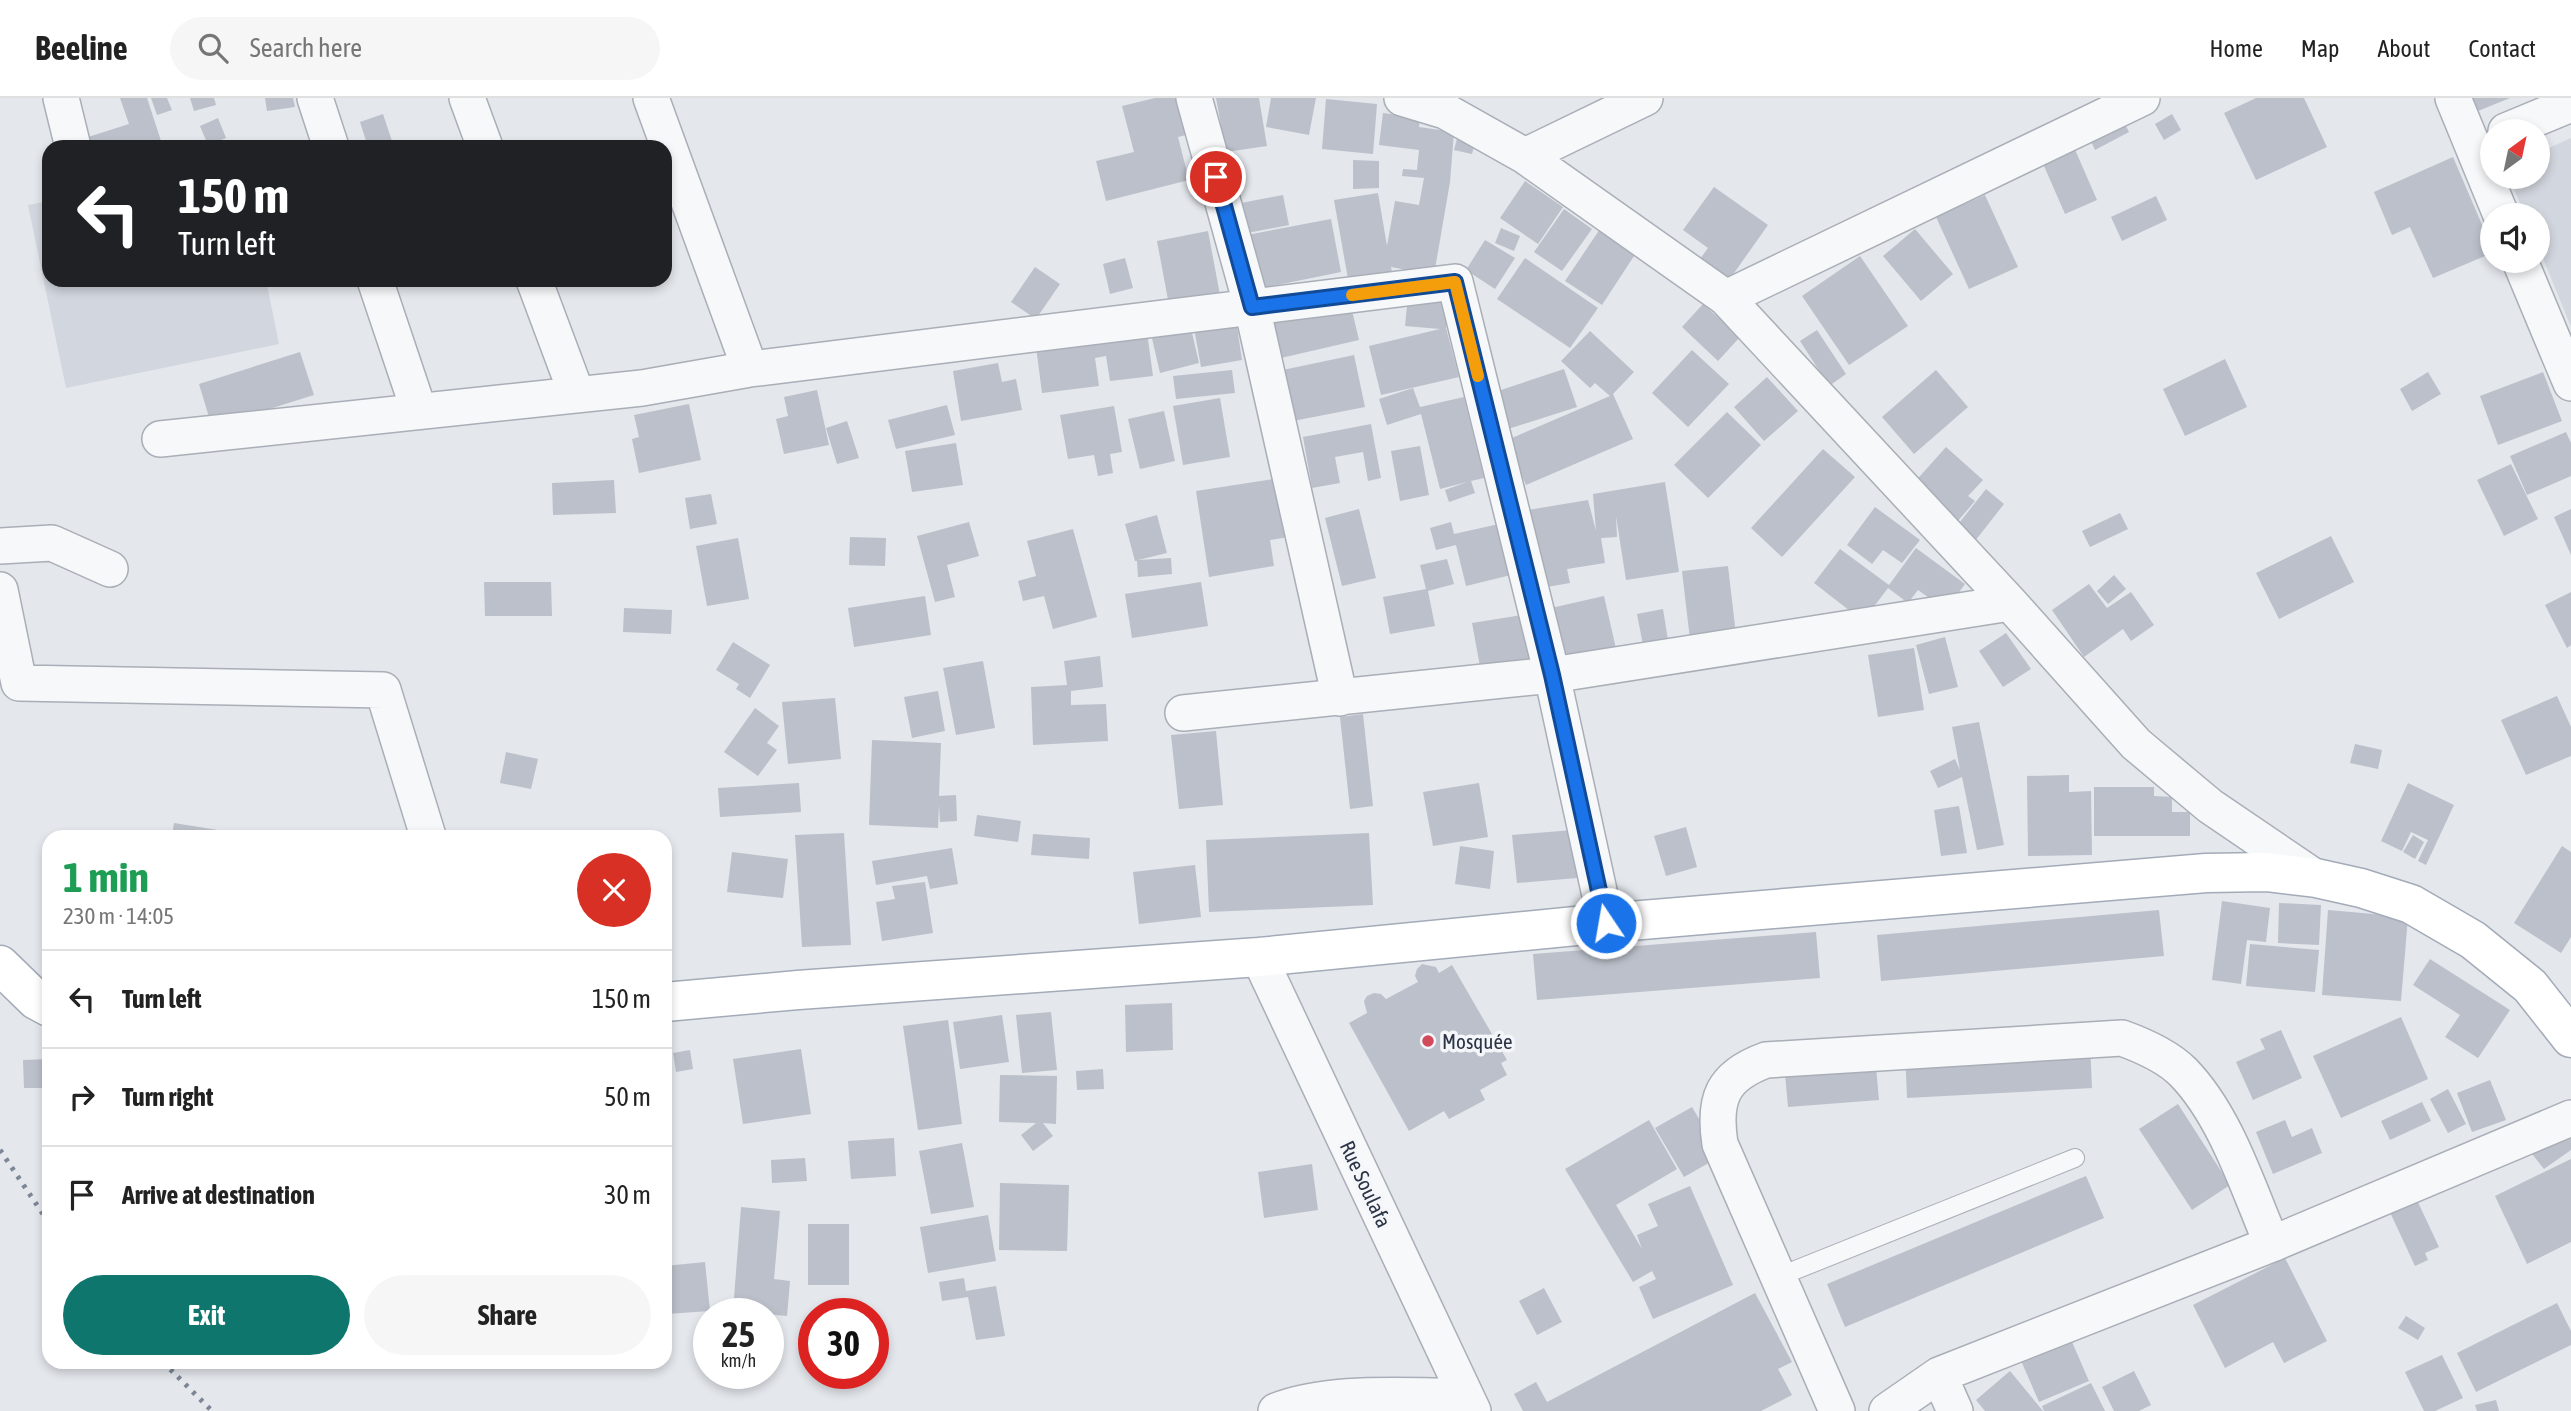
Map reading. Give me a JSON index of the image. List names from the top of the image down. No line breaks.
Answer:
{"streets":{"street":["Rue Soulafa"]},"places":["Mosquée"],"north":"top right","page":{"header":"Beeline","search":"Search here","nav":["Home","Map","About","Contact"],"turn":["150 m","Turn left"],"heading":["1 min","230 m · 14:05"],"list":[{"name":"Turn left","value":"150 m"},{"name":"Turn right","value":"50 m"},{"name":"Arrive at destination","value":"30 m"}],"buttons":["Exit","Share"],"speed":"25 km/h","limit":"30"}}
